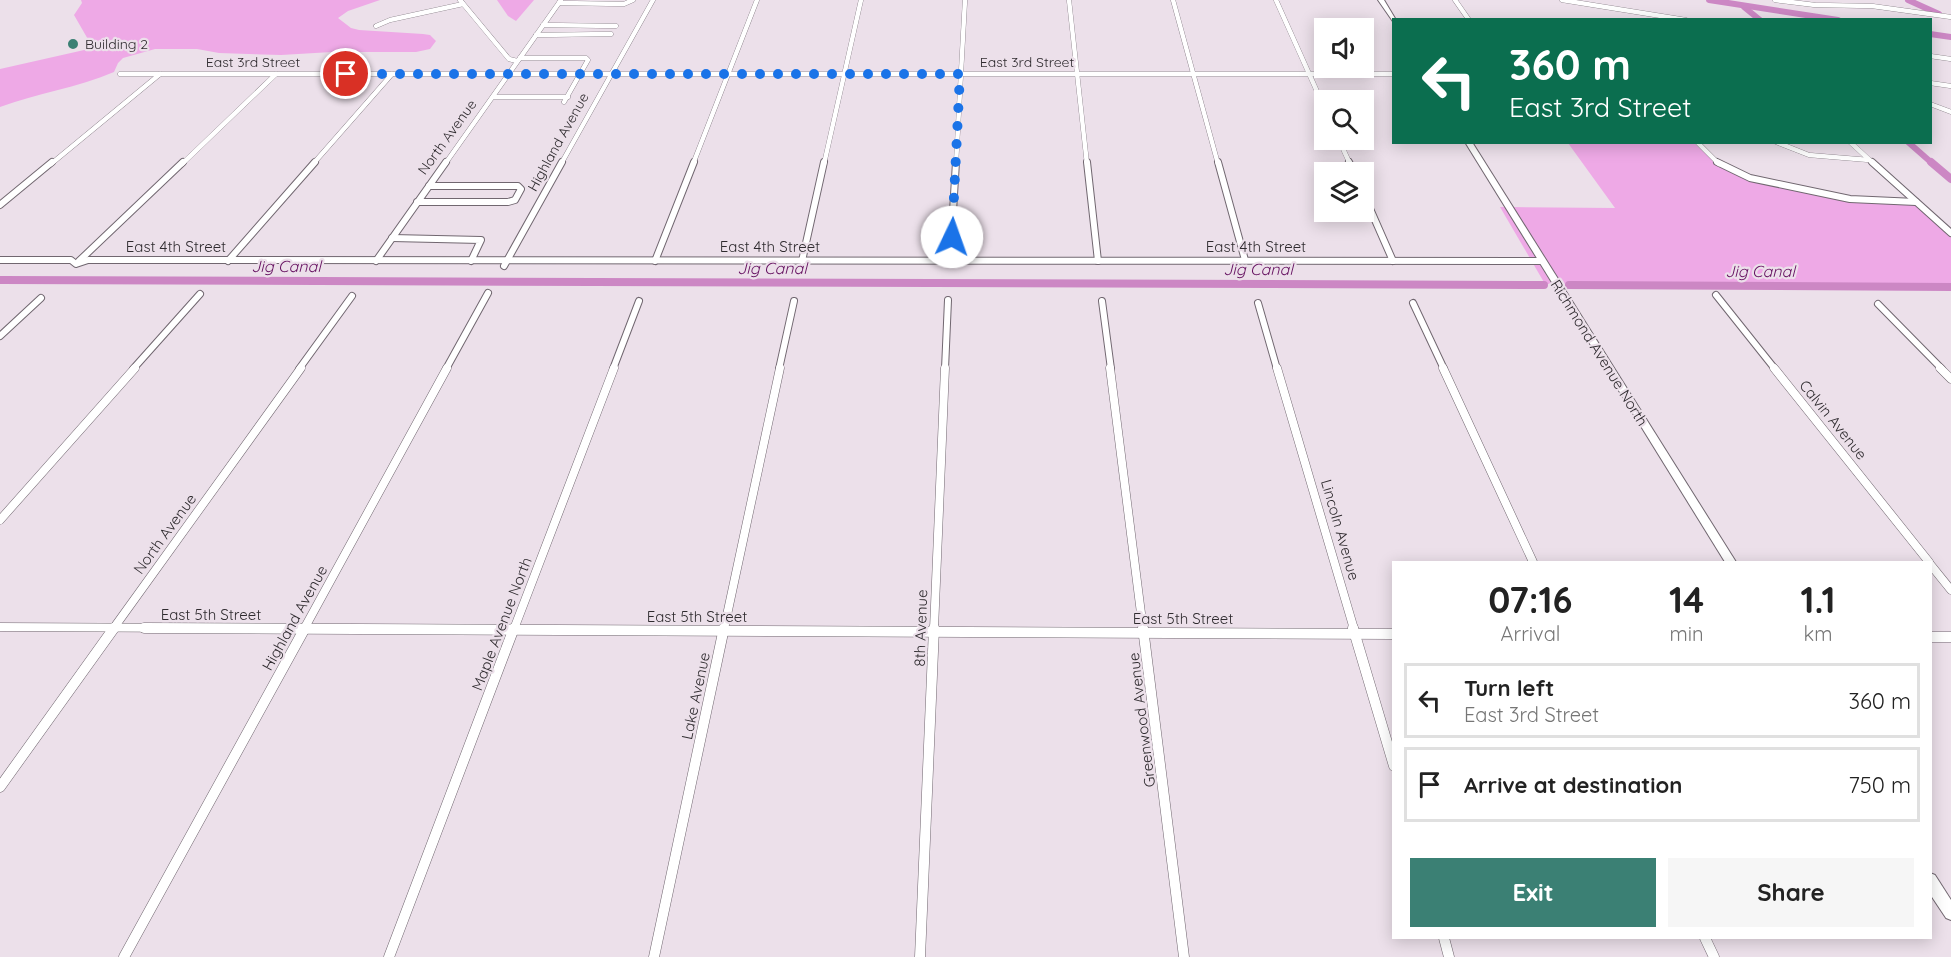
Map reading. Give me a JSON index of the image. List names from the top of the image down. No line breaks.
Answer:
{"streets":{"street":["East 3rd Street","North Avenue","Highland Avenue","East 4th Street","Richmond Avenue North","Calvin Avenue","Lincoln Avenue","East 5th Street","Maple Avenue North","8th Avenue","Lake Avenue","Greenwood Avenue"]},"crossings":[["East 3rd Street","North Avenue"],["East 3rd Street","Highland Avenue"],["North Avenue","East 4th Street"],["North Avenue","East 5th Street"],["Highland Avenue","East 4th Street"],["Highland Avenue","East 5th Street"],["East 4th Street","Richmond Avenue North"],["Lincoln Avenue","East 5th Street"],["East 5th Street","Maple Avenue North"],["East 5th Street","8th Avenue"],["East 5th Street","Lake Avenue"],["East 5th Street","Greenwood Avenue"]],"water":["Jig Canal"],"places":["Building 2"],"page":{"turn":["360 m","East 3rd Street"],"eta":["07:16","Arrival","14","min","1.1","km"],"list":[{"name":"Turn left","note":"East 3rd Street","value":"360 m"},{"name":"Arrive at destination","value":"750 m"}],"buttons":["Exit","Share"]}}
